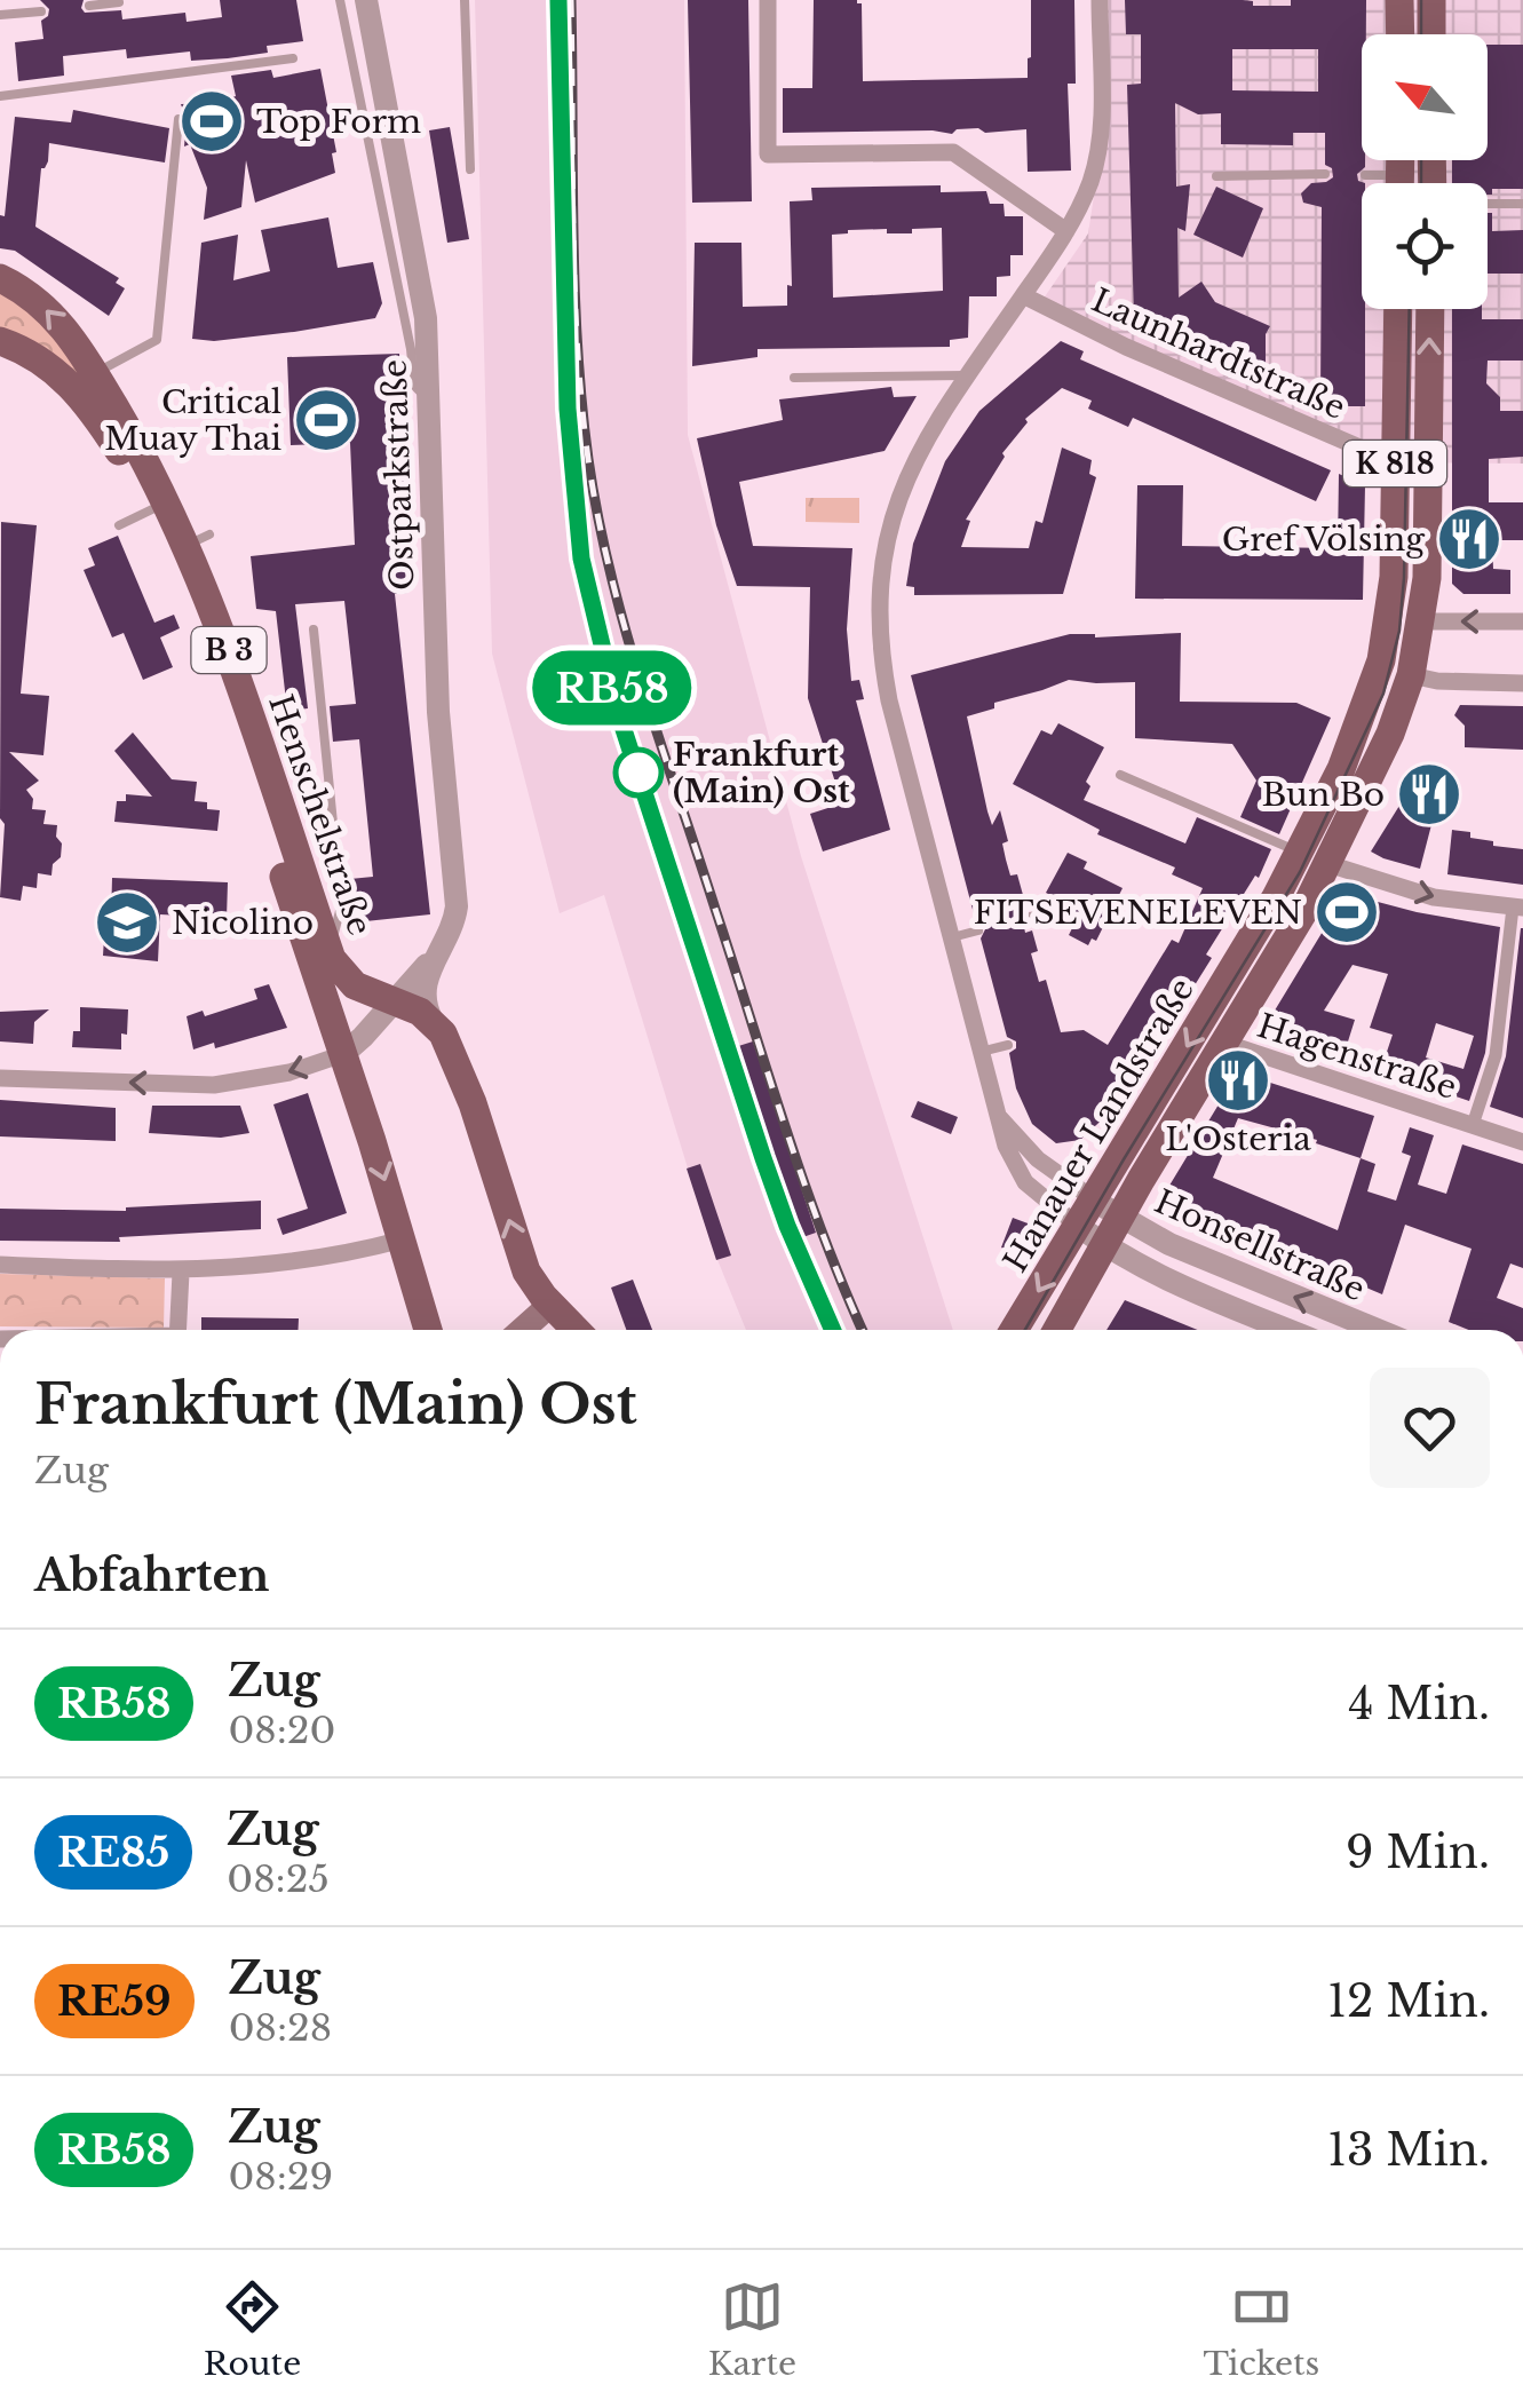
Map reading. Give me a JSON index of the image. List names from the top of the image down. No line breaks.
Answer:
{"streets":{"main road":["K 818","B 3","Henschelstraße","Hanauer Landstraße"],"street":["Launhardtstraße","Ostparkstraße","Hagenstraße","Honsellstraße"]},"crossings":[["Launhardtstraße","Hanauer Landstraße"],["Ostparkstraße","B 3"],["Ostparkstraße","Henschelstraße"],["B 3","Henschelstraße"],["Hagenstraße","Hanauer Landstraße"],["Hanauer Landstraße","Honsellstraße"]],"places":{"sports":["Top Form","Critical Muay Thai","FITSEVENELEVEN"],"restaurant":["Gref Völsing","Bun Bo","L'Osteria"],"other":["Frankfurt (Main) Ost"],"school or university":["Nicolino"]},"north":"top left","page":{"on_map":"RB58","heading":[["Frankfurt (Main) Ost","Zug"],"Abfahrten"],"list":[{"mark":"RB58","name":"Zug","note":"08:20","value":"4 Min."},{"mark":"RE85","name":"Zug","note":"08:25","value":"9 Min."},{"mark":"RE59","name":"Zug","note":"08:28","value":"12 Min."},{"mark":"RB58","name":"Zug","note":"08:29","value":"13 Min."}],"tabs":["Route","Karte","Tickets"]}}
